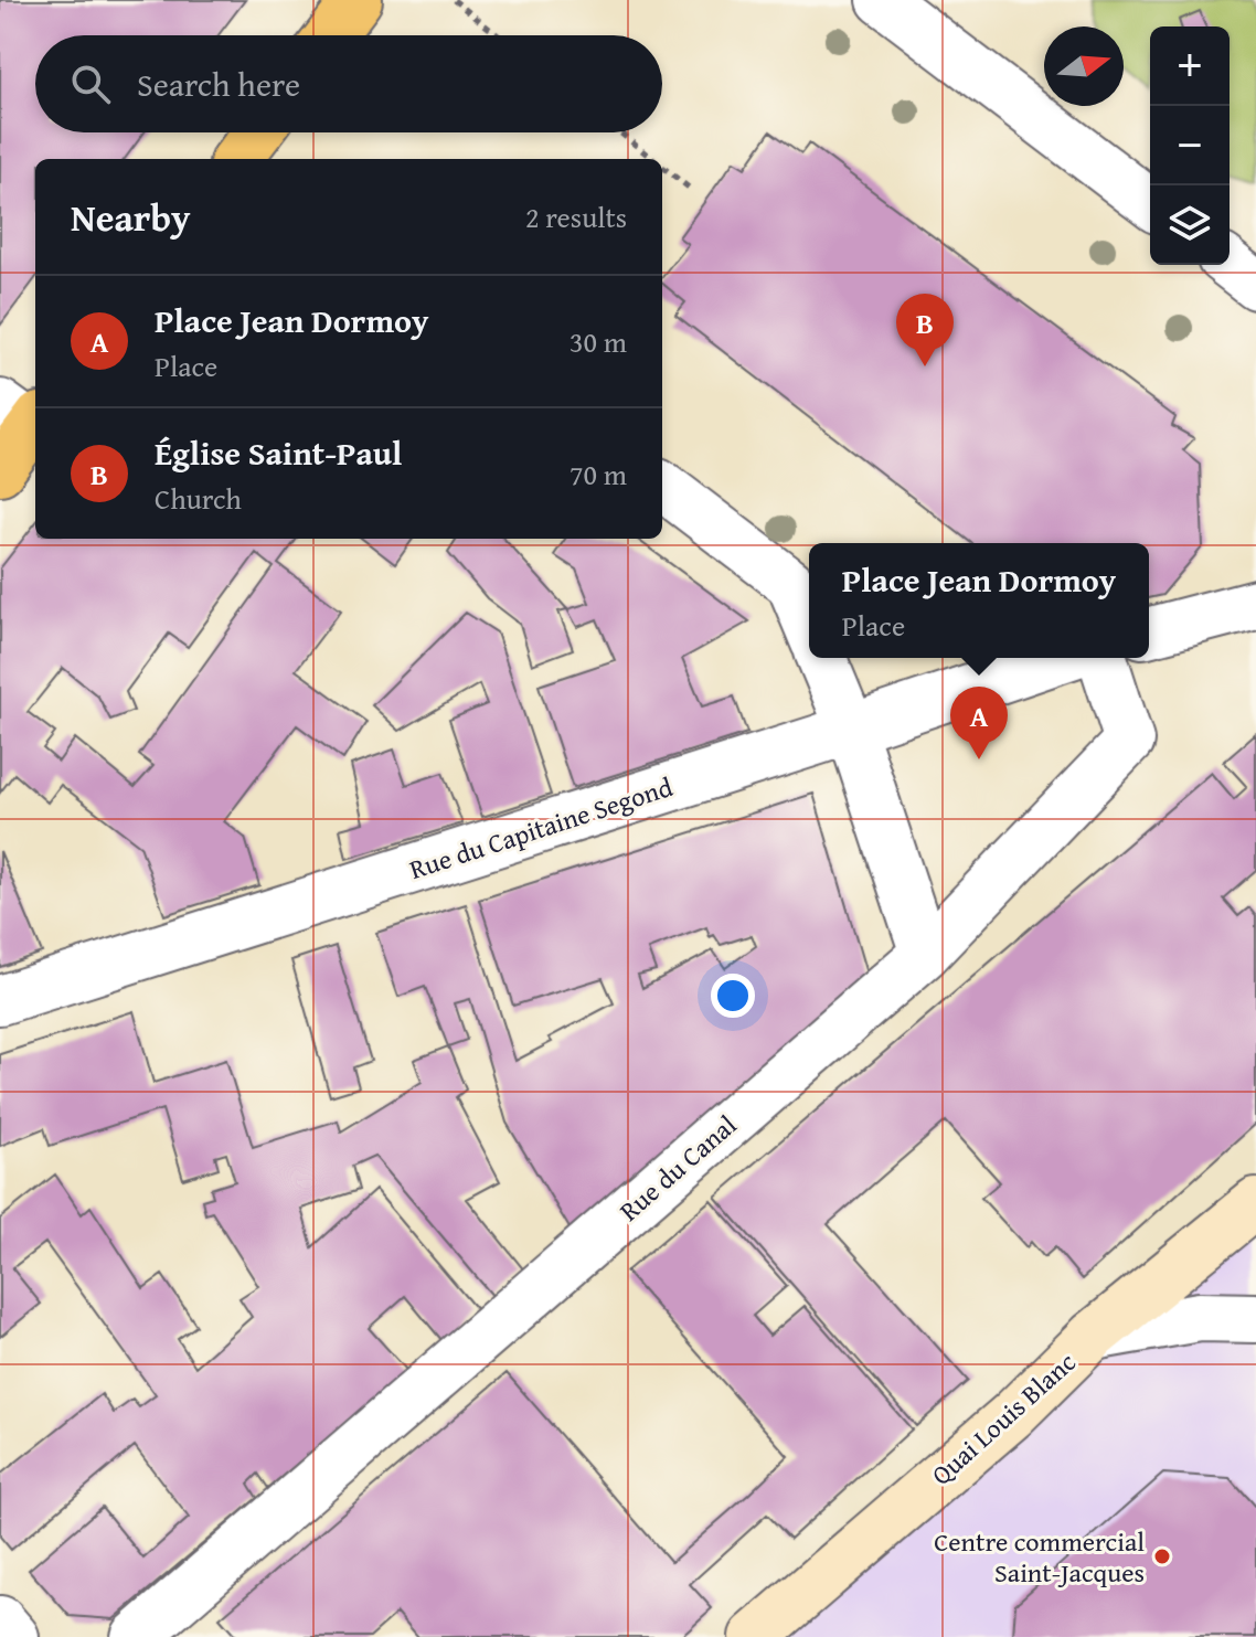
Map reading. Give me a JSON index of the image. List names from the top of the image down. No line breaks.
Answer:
{"streets":{"main road":["Quai Louis Blanc"],"street":["Rue du Capitaine Segond","Rue du Canal"]},"places":["Centre commercial Saint-Jacques"],"north":"right","page":{"map_buttons":["+","−"],"search":"Search here","heading":["Nearby","2 results"],"list":[{"mark":"A","name":"Place Jean Dormoy","note":"Place","value":"30 m"},{"mark":"B","name":"Église Saint-Paul","note":"Church","value":"70 m"}],"pins":["B","A"],"popup":["Place Jean Dormoy","Place"]}}
